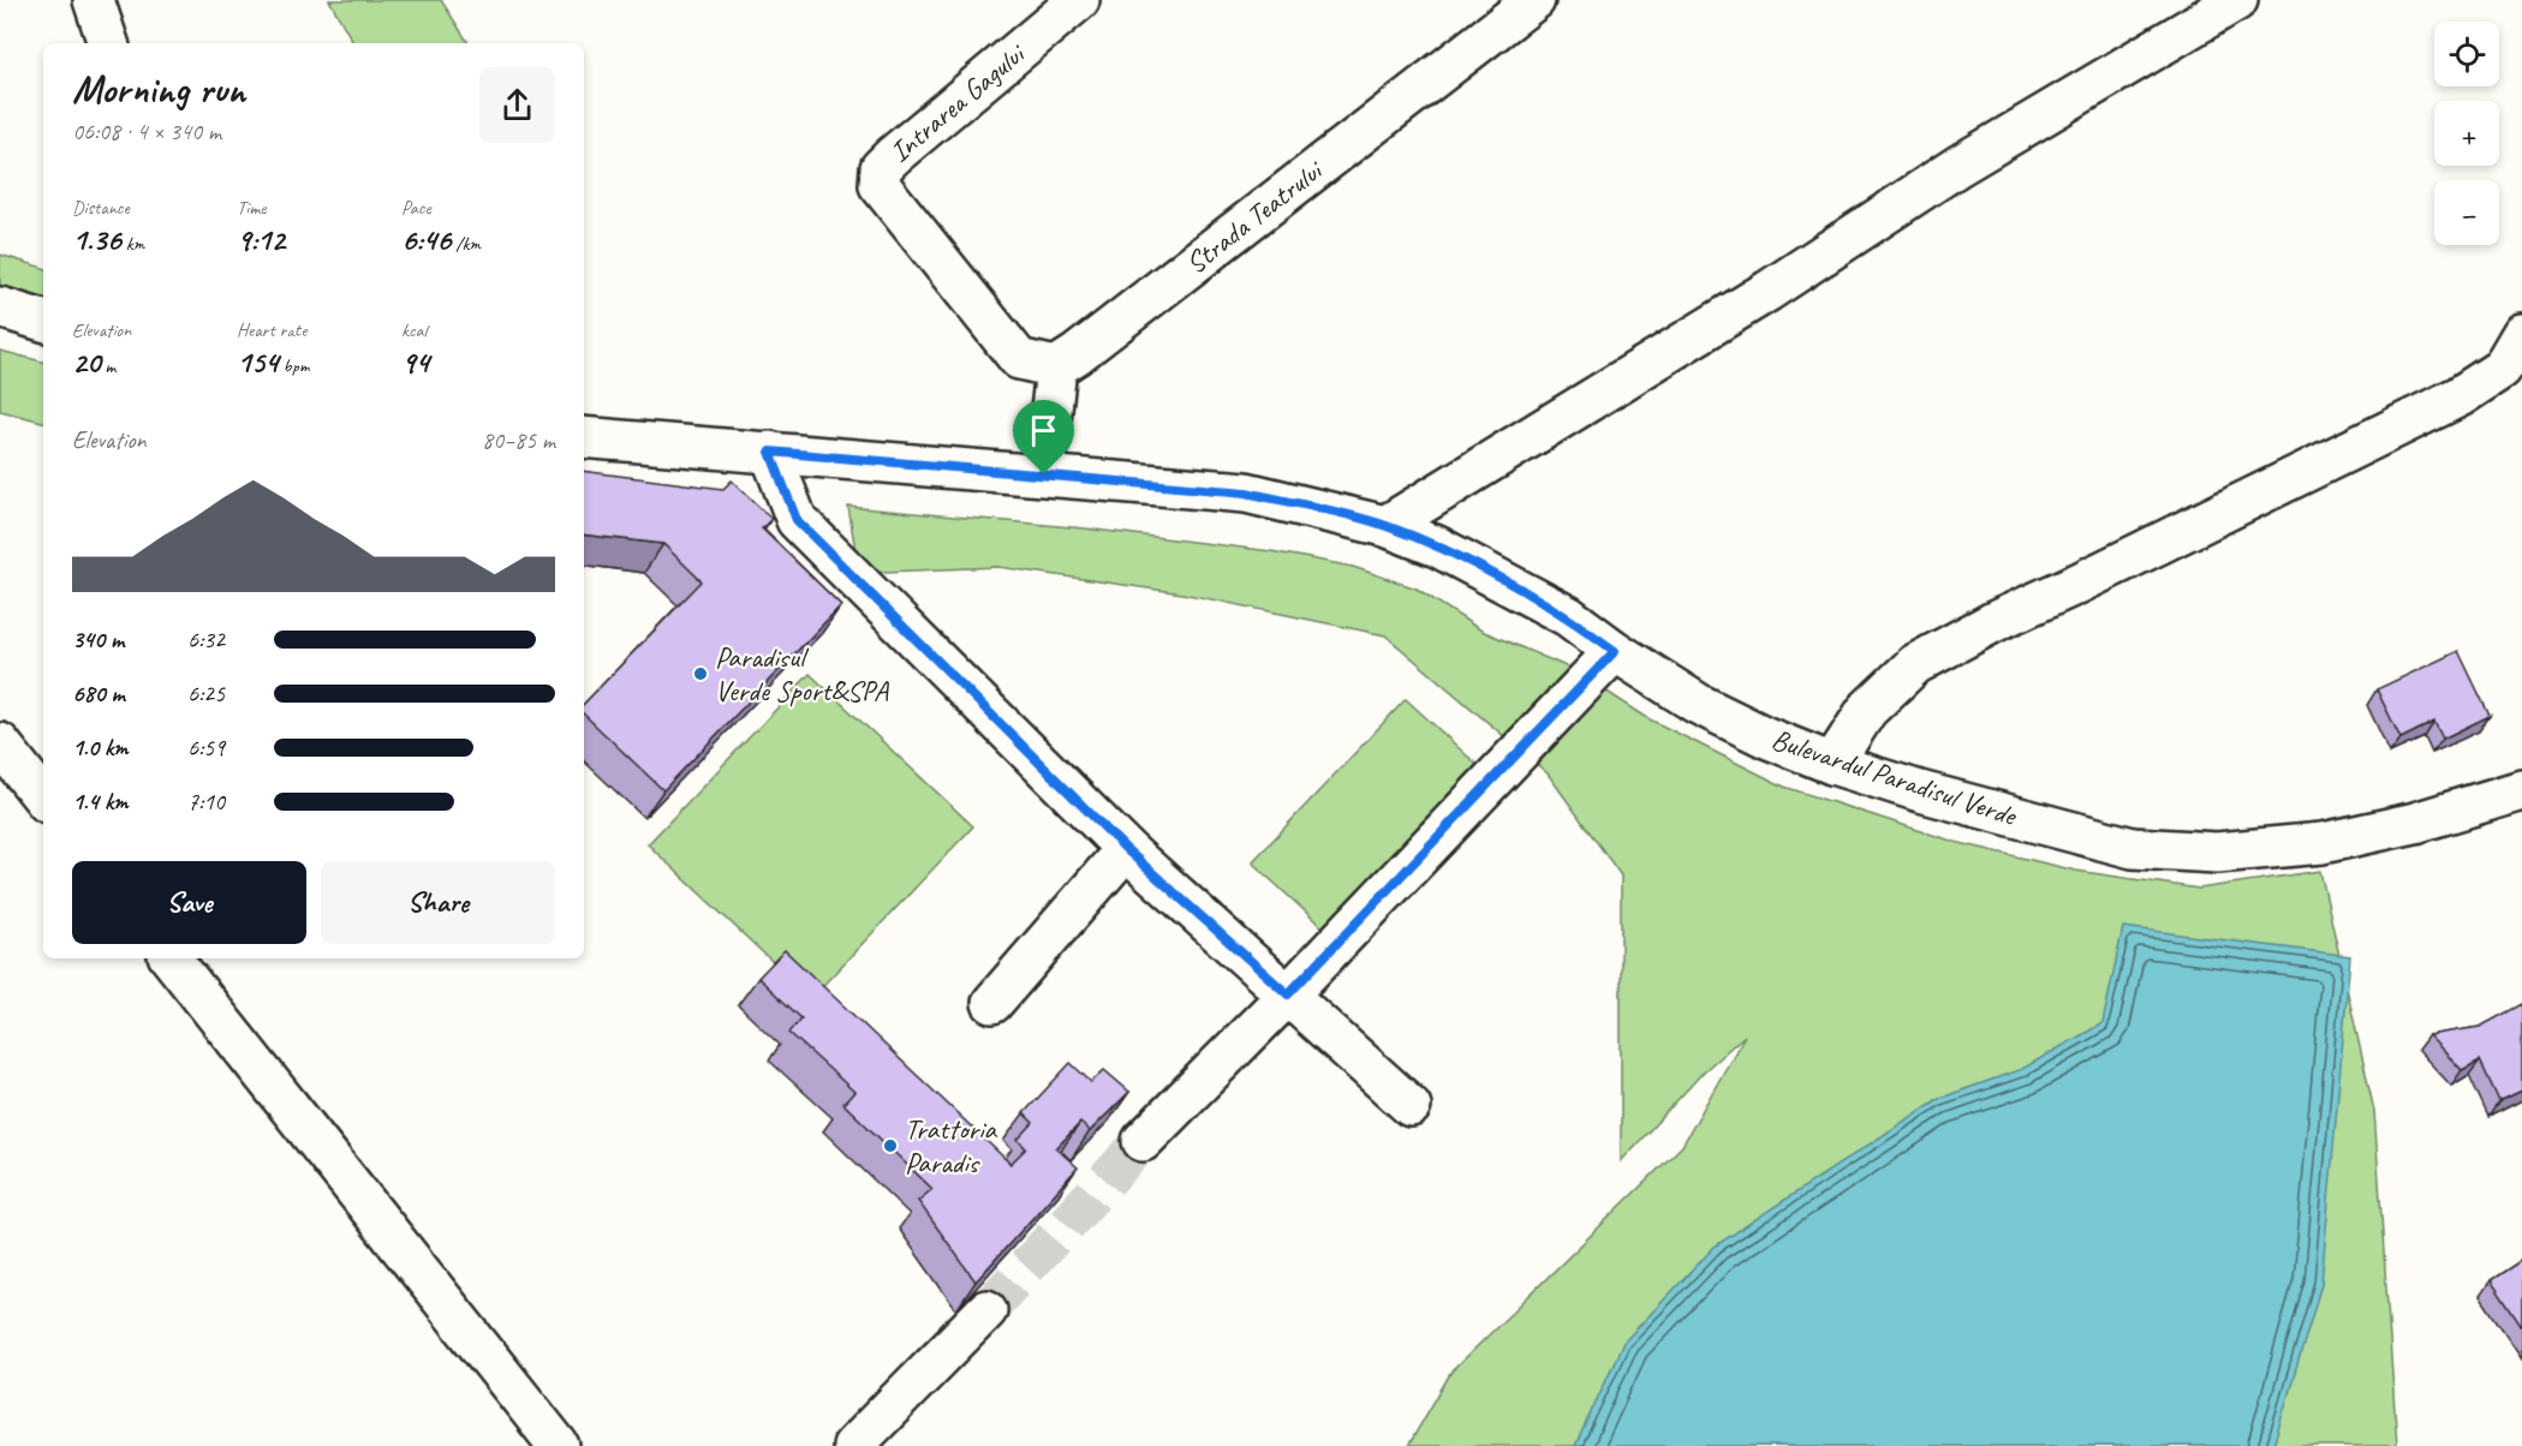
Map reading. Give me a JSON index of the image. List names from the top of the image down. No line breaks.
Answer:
{"streets":{"street":["Intrarea Gagului","Strada Teatrului","Bulevardul Paradisul Verde"]},"crossings":[["Intrarea Gagului","Strada Teatrului"]],"places":["Paradisul Verde Sport&SPA","Trattoria Paradis"],"page":{"map_buttons":["+","−"],"heading":["Morning run","06:08 · 4 × 340 m"],"stats":[["Distance","1.36 km"],["Time","9:12"],["Pace","6:46 /km"],["Elevation","20 m"],["Heart rate","154 bpm"],["kcal","94"]],"chart":["Elevation","80–85 m"],"list":[{"name":"340 m","note":"6:32"},{"name":"680 m","note":"6:25"},{"name":"1.0 km","note":"6:59"},{"name":"1.4 km","note":"7:10"}],"buttons":["Save","Share"]}}
